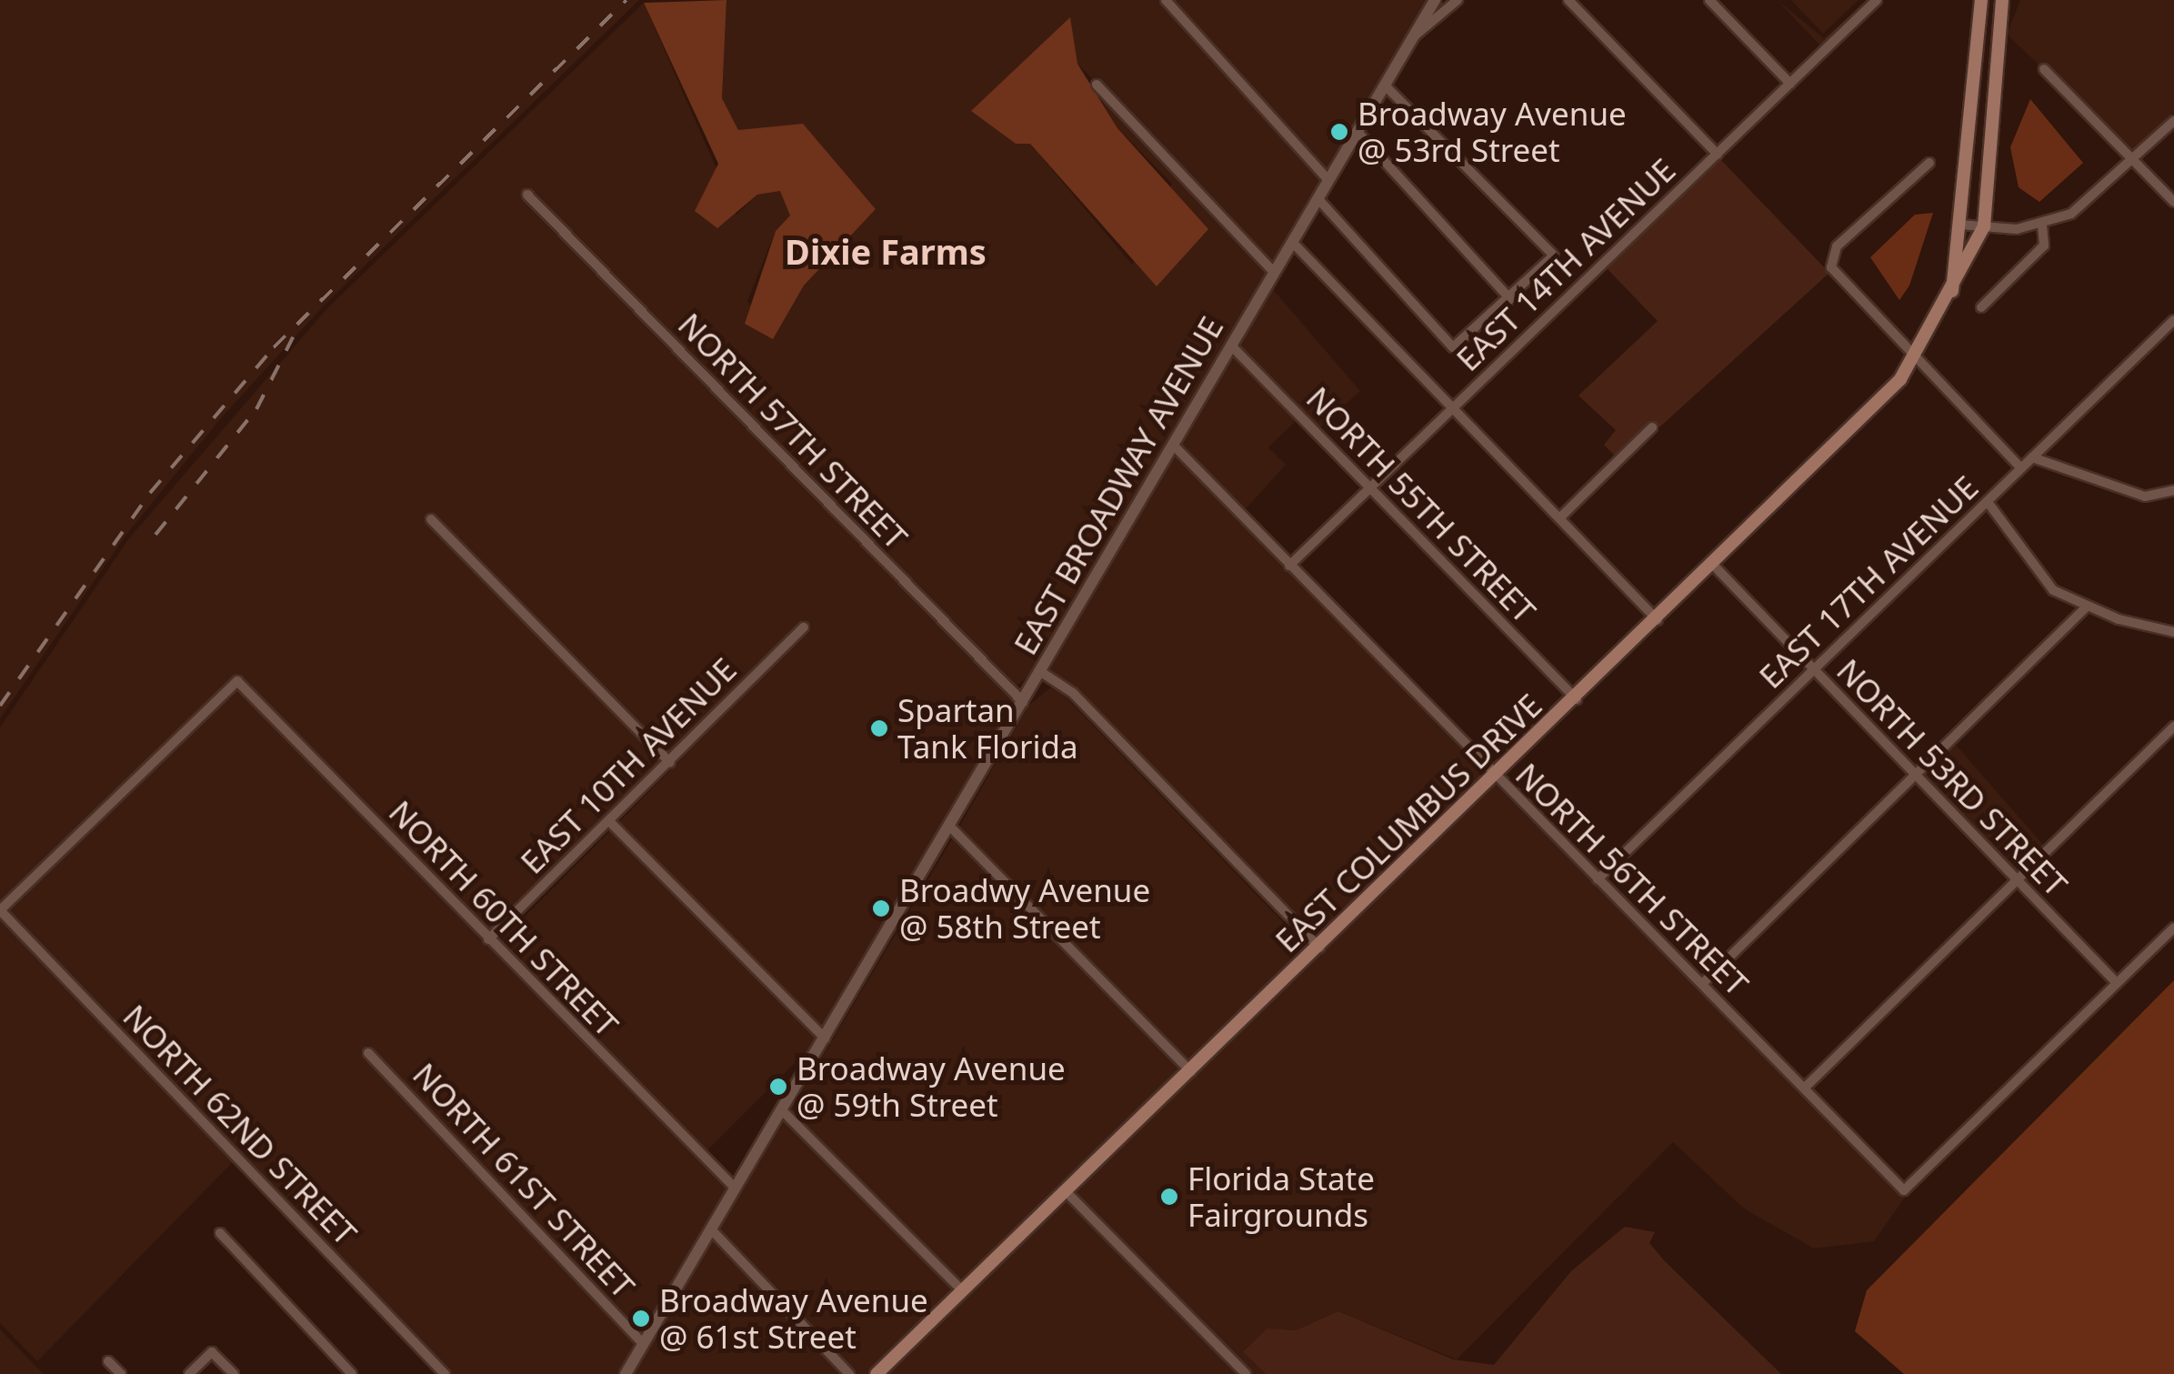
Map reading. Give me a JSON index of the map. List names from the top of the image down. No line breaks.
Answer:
{"streets":{"main road":["EAST COLUMBUS DRIVE"],"street":["EAST 14TH AVENUE","NORTH 57TH STREET","EAST BROADWAY AVENUE","NORTH 55TH STREET","EAST 17TH AVENUE","EAST 10TH AVENUE","NORTH 53RD STREET","NORTH 56TH STREET","NORTH 60TH STREET","NORTH 62ND STREET","NORTH 61ST STREET"]},"crossings":[["EAST 14TH AVENUE","NORTH 55TH STREET"],["EAST 14TH AVENUE","NORTH 56TH STREET"],["NORTH 57TH STREET","EAST BROADWAY AVENUE"],["EAST BROADWAY AVENUE","NORTH 55TH STREET"],["EAST BROADWAY AVENUE","NORTH 56TH STREET"],["EAST BROADWAY AVENUE","NORTH 60TH STREET"],["EAST BROADWAY AVENUE","NORTH 61ST STREET"],["NORTH 55TH STREET","EAST COLUMBUS DRIVE"],["EAST 17TH AVENUE","NORTH 53RD STREET"],["EAST 17TH AVENUE","NORTH 56TH STREET"],["EAST 10TH AVENUE","NORTH 60TH STREET"],["NORTH 53RD STREET","EAST COLUMBUS DRIVE"],["NORTH 53RD STREET","NORTH 56TH STREET"],["EAST COLUMBUS DRIVE","NORTH 56TH STREET"],["NORTH 60TH STREET","NORTH 62ND STREET"]],"districts":["Dixie Farms"],"places":["Broadway Avenue @ 53rd Street","Spartan Tank Florida","Broadwy Avenue @ 58th Street","Broadway Avenue @ 59th Street","Florida State Fairgrounds","Broadway Avenue @ 61st Street"]}
